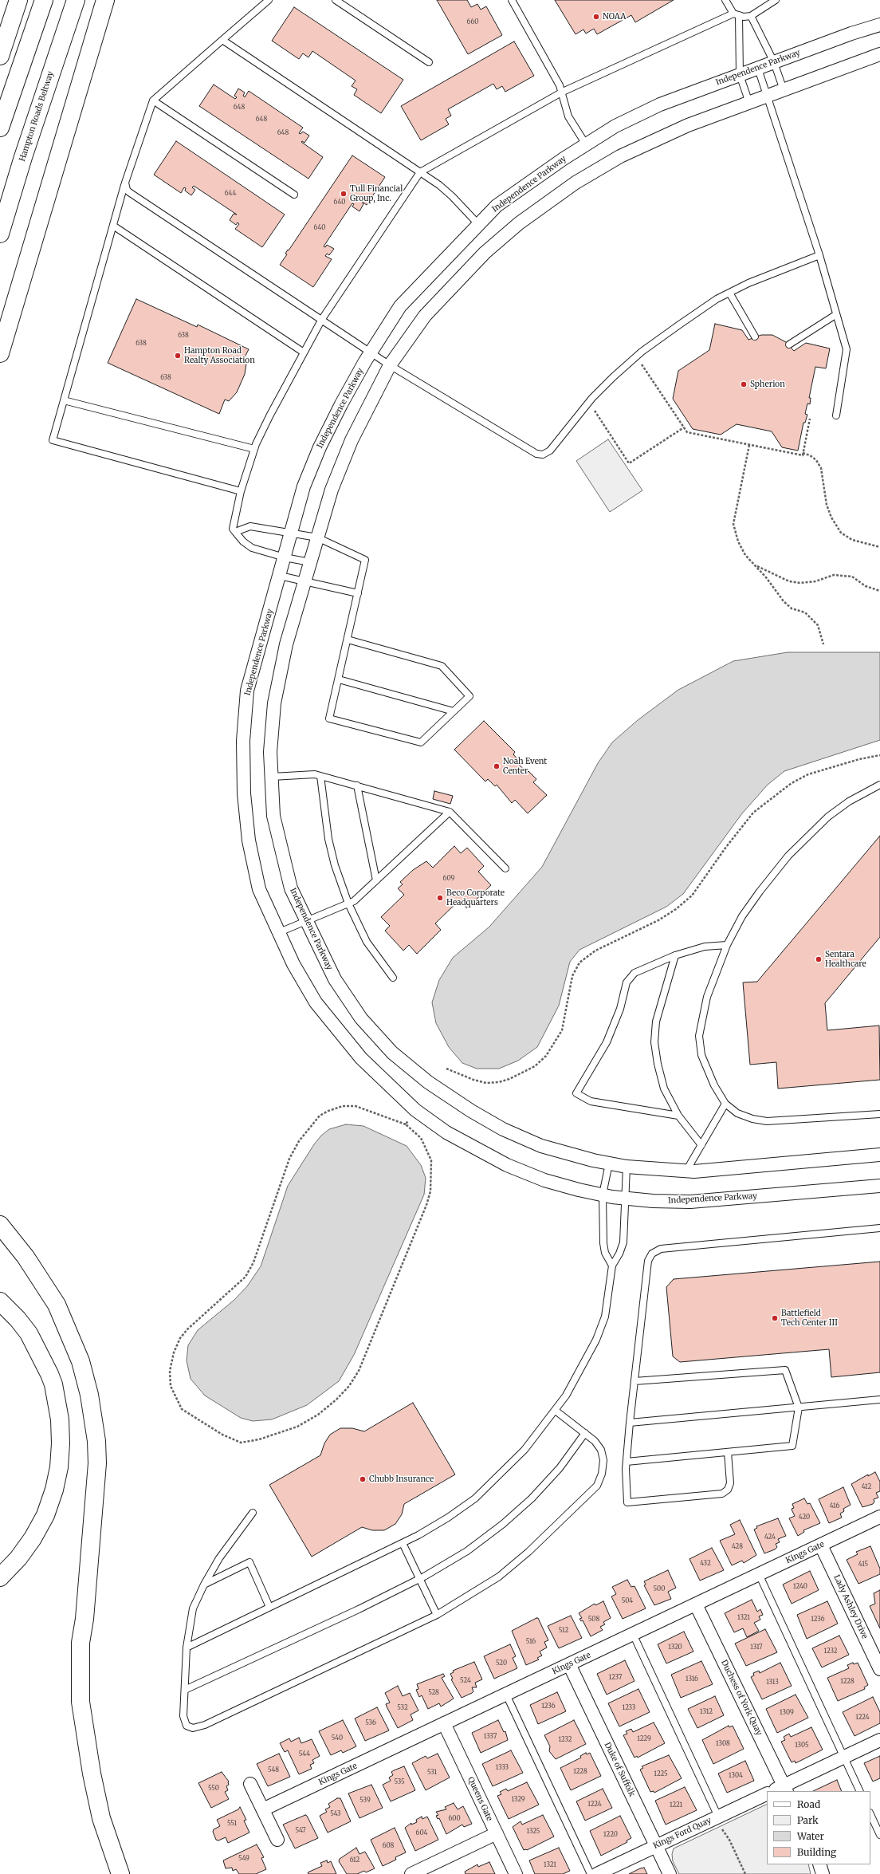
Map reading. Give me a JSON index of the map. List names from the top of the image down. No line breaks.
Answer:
{"streets":{"highway":["Hampton Roads Beltway"],"street":["Independence Parkway","Kings Gate","Lady Ashley Drive","Duchess of York Quay","Duke of Suffolk","Queens Gate","Kings Ford Quay"]},"crossings":[["Kings Gate","Lady Ashley Drive"],["Kings Gate","Duchess of York Quay"],["Kings Gate","Duke of Suffolk"],["Kings Gate","Queens Gate"],["Duke of Suffolk","Kings Ford Quay"]],"places":["NOAA","Tull Financial Group, Inc.","Hampton Road Realty Association","Spherion","Noah Event Center","Beco Corporate Headquarters","Sentara Healthcare","Battlefield Tech Center III","Chubb Insurance"],"house_numbers":["660","648","648","648","644","640","640","638","638","638","609","412","416","420","424","428","432","415","1240","500","504","1321","508","1236","512","516","1320","1317","1232","520","1237","1316","524","1228","1313","528","1236","532","1233","1312","1309","1224","536","1337","540","1229","1232","1308","1305","544","1333","548","1228","531","1225","1304","535","550","1329","539","1224","1221","543","600","551","547","1325","604","1220","608","549","612","1321"],"legend":["Road","Park","Water","Building"]}
